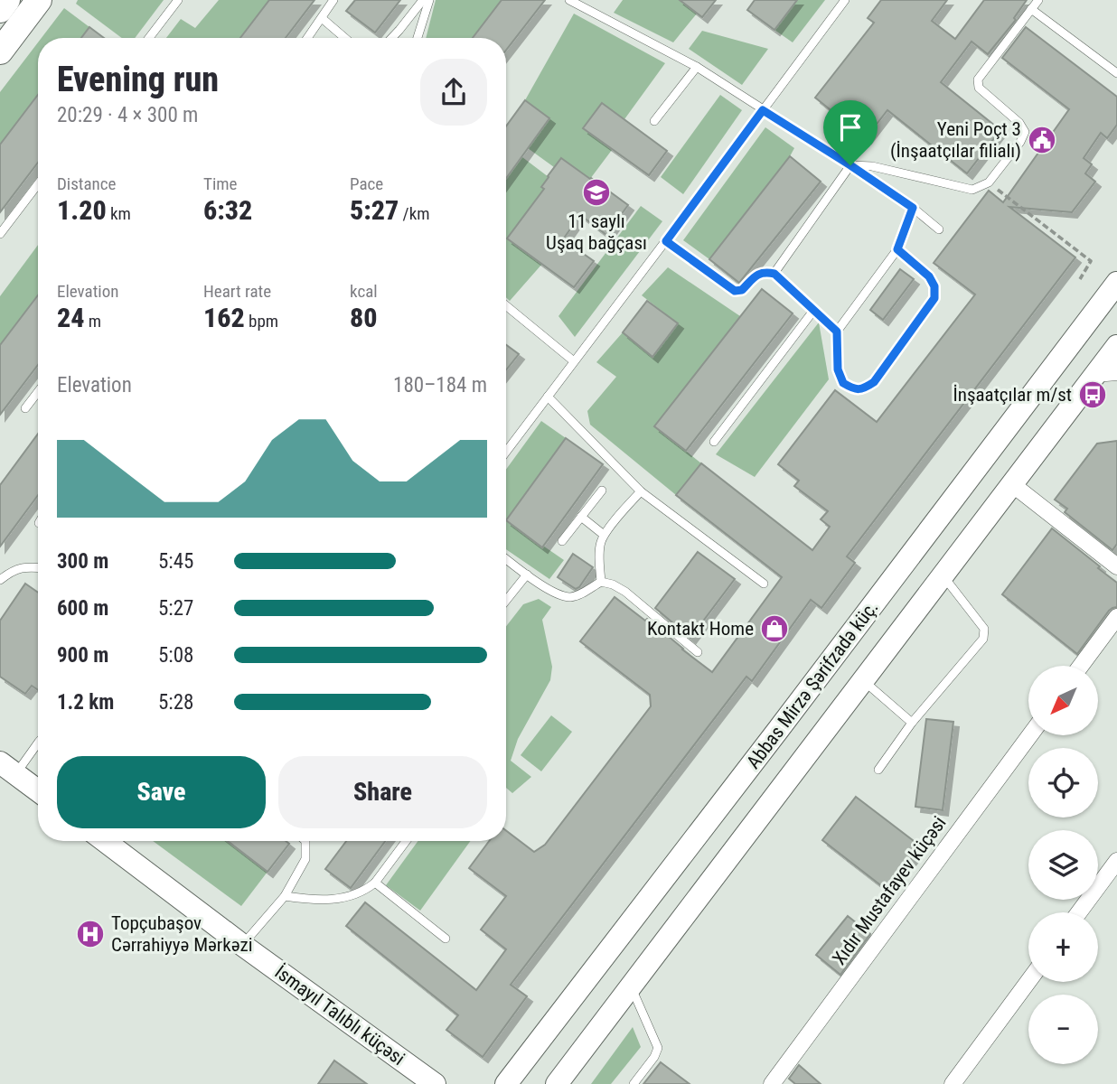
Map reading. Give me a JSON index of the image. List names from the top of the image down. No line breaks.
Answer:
{"streets":{"main road":["Abbas Mirzə Şərifzadə küç.","İsmayıl Talıblı küçəsi"],"street":["Xıdır Mustafayev küçəsi"]},"places":{"public building":["Yeni Poçt 3 (İnşaatçılar filialı)"],"school or university":["11 saylı Uşaq bağçası"],"bus stop":["İnşaatçılar m/st"],"shop":["Kontakt Home"],"hospital":["Topçubaşov Cərrahiyyə Mərkəzi"]},"north":"bottom left","page":{"heading":["Evening run","20:29 · 4 × 300 m"],"stats":[["Distance","1.20 km"],["Time","6:32"],["Pace","5:27 /km"],["Elevation","24 m"],["Heart rate","162 bpm"],["kcal","80"]],"chart":["Elevation","180–184 m"],"list":[{"name":"300 m","note":"5:45"},{"name":"600 m","note":"5:27"},{"name":"900 m","note":"5:08"},{"name":"1.2 km","note":"5:28"}],"map_buttons":["+","−"],"buttons":["Save","Share"]}}
